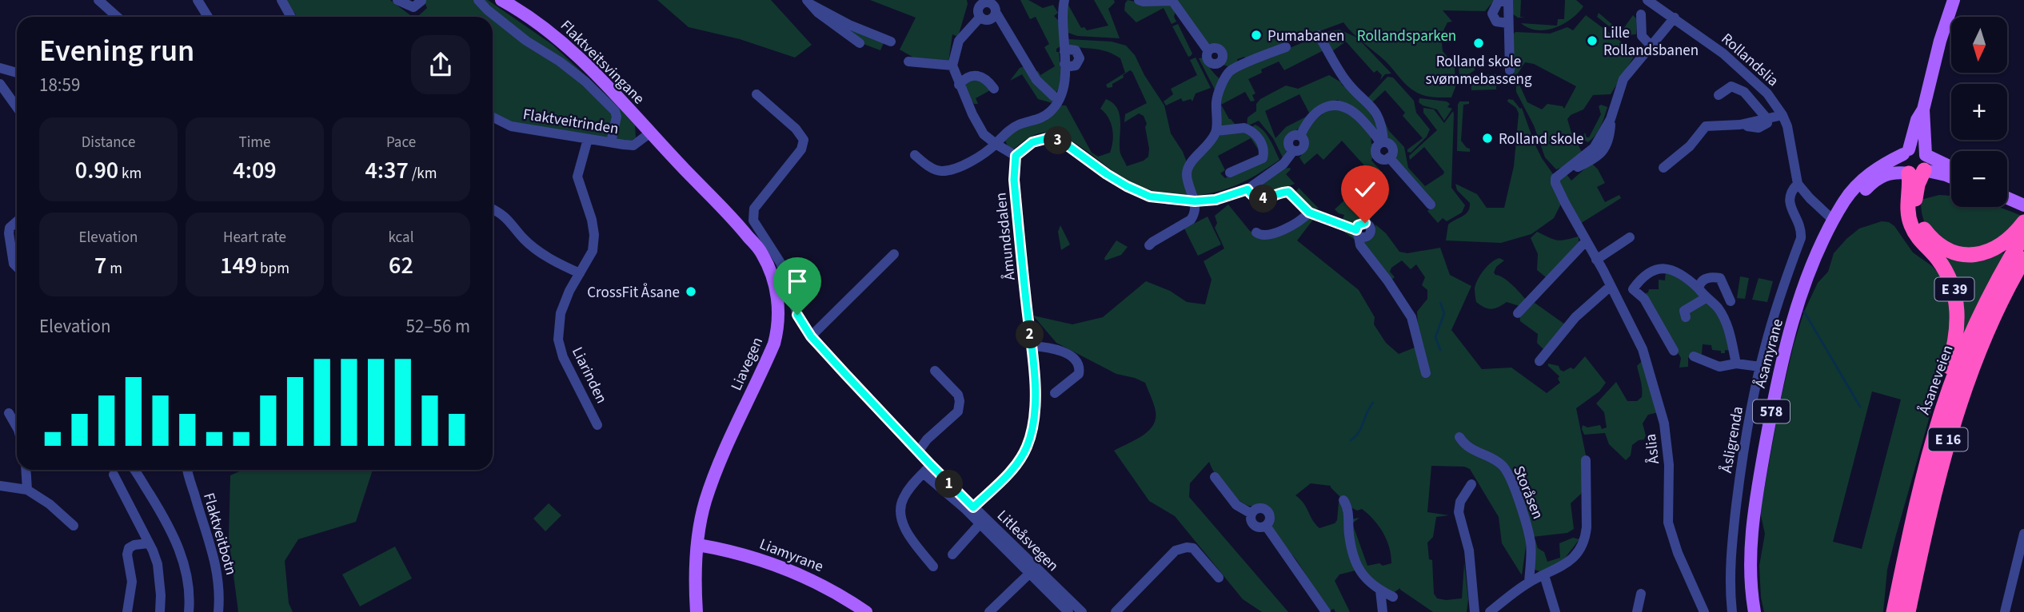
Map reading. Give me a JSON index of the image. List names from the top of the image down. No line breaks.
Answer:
{"streets":{"highway":["E 39","Åsaneveien","E 16"],"main road":["Flaktveitsvingane","Åsamyrane","Liavegen","578","Liamyrane"],"street":["Rollandslia","Flaktveitrinden","Åmundsdalen","Liarinden","Åsligrenda","Åslia","Storåsen","Flaktveitbotn","Litleåsvegen"]},"crossings":[["Rollandslia","Åsligrenda"],["Rollandslia","Åslia"],["Flaktveitsvingane","Flaktveitrinden"],["Flaktveitsvingane","Liavegen"],["Flaktveitrinden","Liavegen"],["Flaktveitrinden","Liarinden"],["Åmundsdalen","Litleåsvegen"],["E 39","Åsamyrane"],["E 39","Åsaneveien"],["E 39","578"],["Åsamyrane","578"],["Liavegen","Liamyrane"]],"parks":["Rollandsparken"],"places":["Pumabanen","Lille Rollandsbanen","Rolland skole svømmebasseng","Rolland skole","CrossFit Åsane"],"north":"bottom","page":{"map_buttons":["+","−"],"heading":["Evening run","18:59"],"stats":[["Distance","0.90 km"],["Time","4:09"],["Pace","4:37 /km"],["Elevation","7 m"],["Heart rate","149 bpm"],["kcal","62"]],"pins":["3","4","2","1"],"chart":["Elevation","52–56 m"]}}
